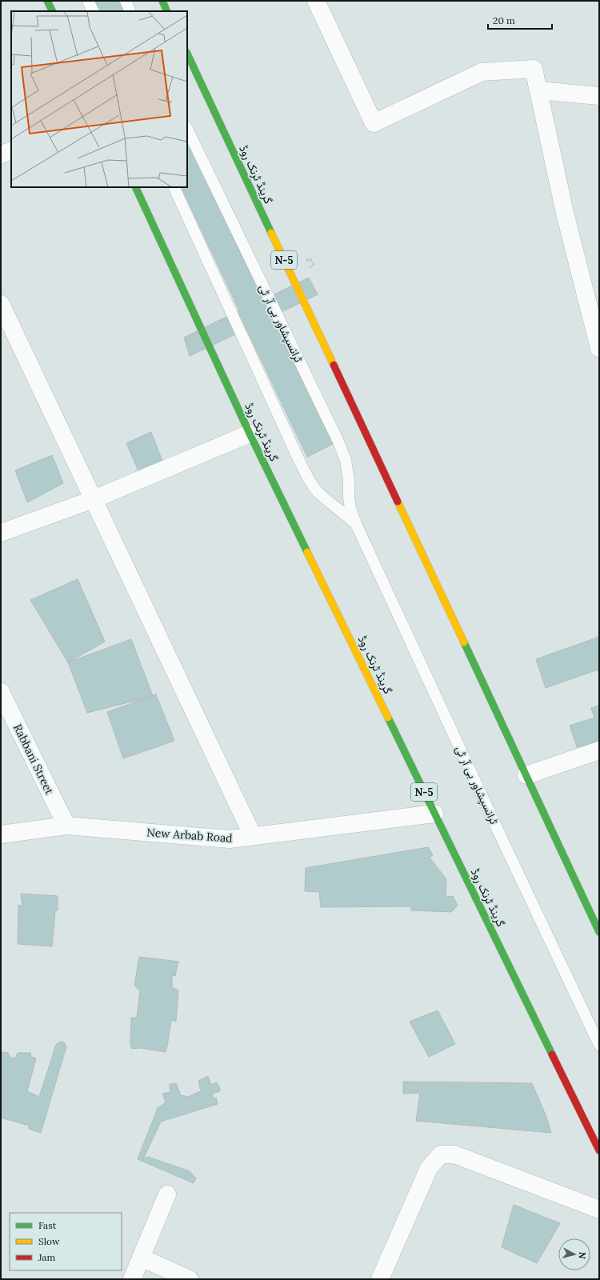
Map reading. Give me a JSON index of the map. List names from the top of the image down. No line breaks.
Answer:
{"streets":{"highway":["گرینڈ ٹرنک روڈ","N-5"],"street":["Rabbani Street","New Arbab Road"],"lane":["ٹرانسپشاور بی آر ٹی"]},"crossings":[["گرینڈ ٹرنک روڈ","New Arbab Road"],["Rabbani Street","New Arbab Road"]],"legend":["Fast","Slow","Jam"],"scale_bar":"20 m","north":"right"}
